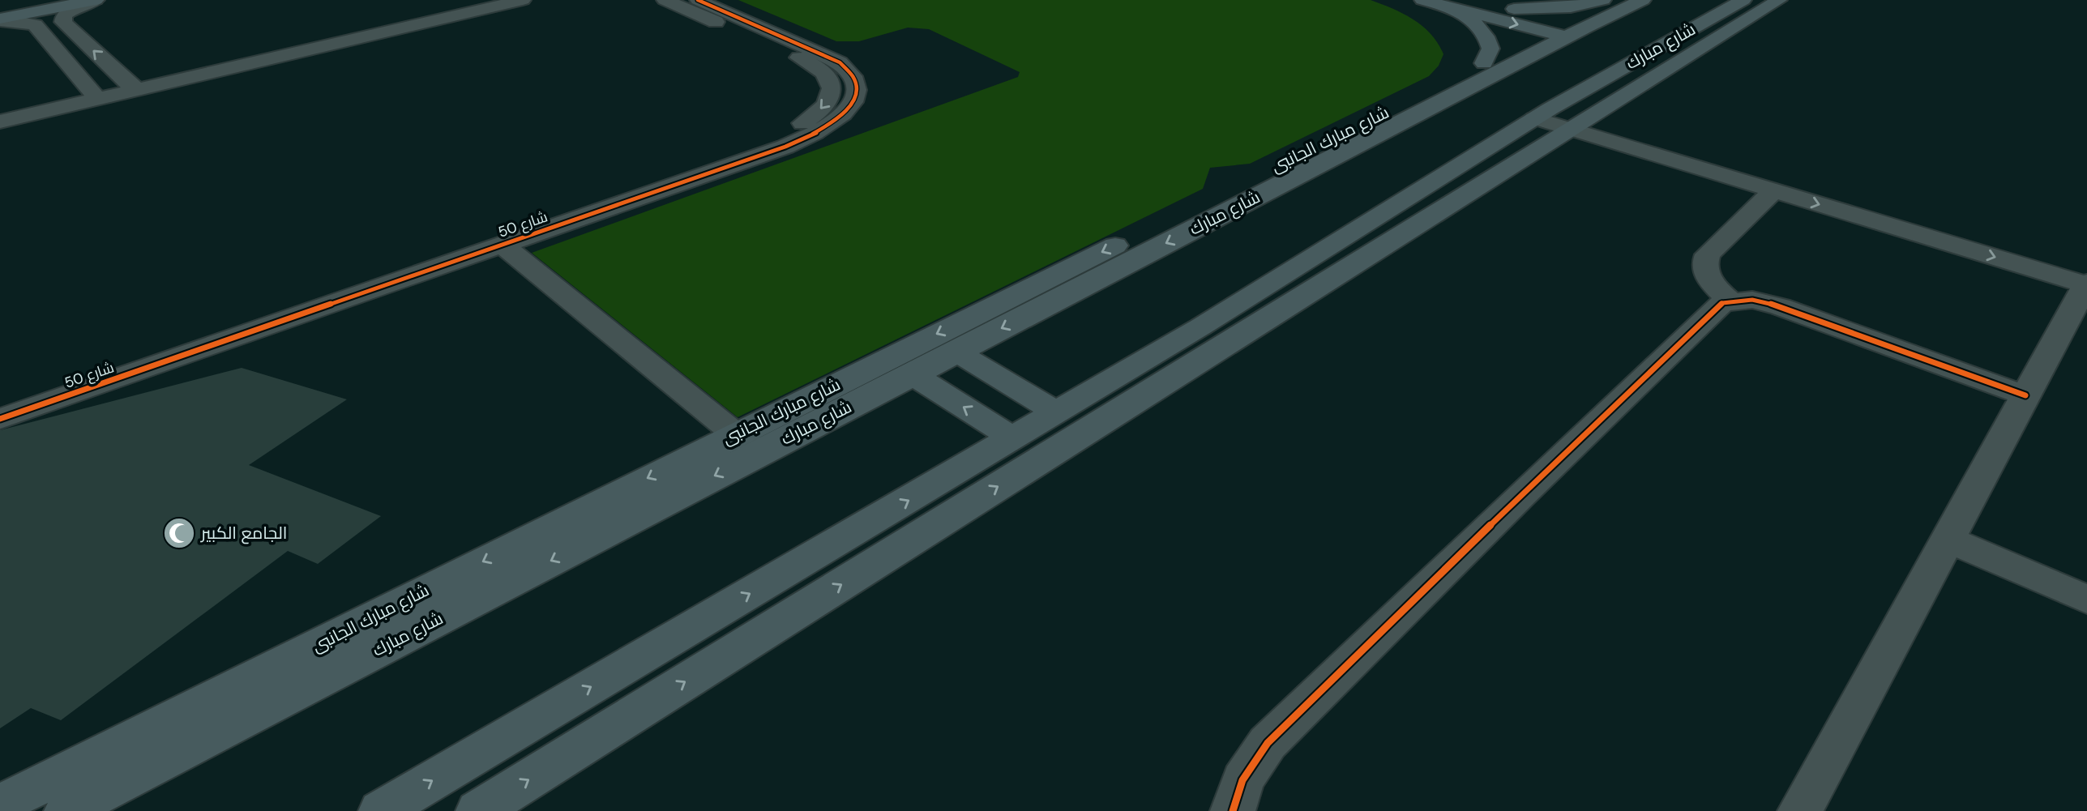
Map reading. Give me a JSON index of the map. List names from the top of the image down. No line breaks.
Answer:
{"streets":{"main road":["شارع مبارك","شارع مبارك الجانبى"],"street":["شارع 50"]},"crossings":[["شارع مبارك","شارع مبارك الجانبى"]],"places":{"mosque":["الجامع الكبير"]}}
